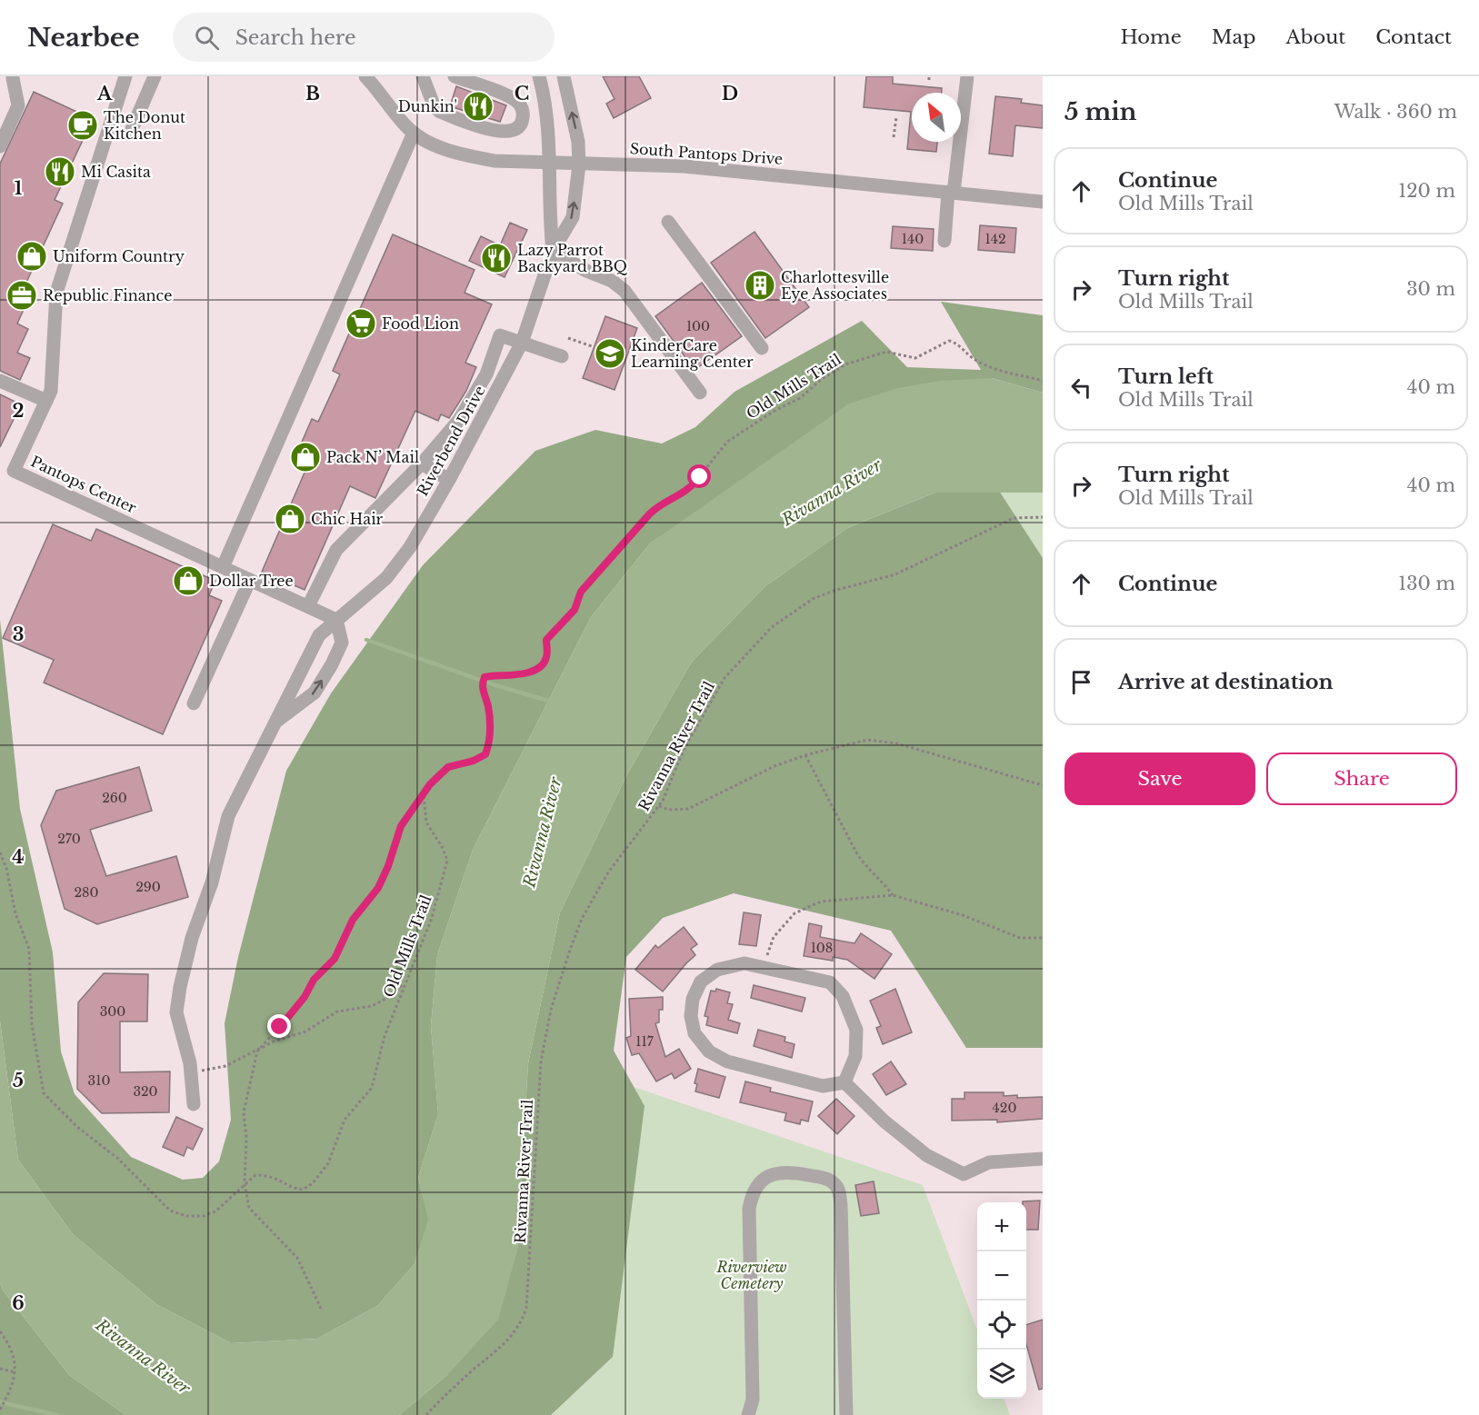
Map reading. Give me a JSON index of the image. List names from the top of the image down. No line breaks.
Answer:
{"streets":{"street":["South Pantops Drive","Riverbend Drive","Pantops Center"],"path":["Old Mills Trail","Rivanna River Trail"]},"crossings":[["South Pantops Drive","Riverbend Drive"],["Riverbend Drive","Pantops Center"]],"water":["Rivanna River"],"parks":["Riverview Cemetery"],"places":{"restaurant":["Dunkin'","Mi Casita","Lazy Parrot Backyard BBQ"],"cafe":["The Donut Kitchen"],"shop":["Uniform Country","Pack N’ Mail","Chic Hair","Dollar Tree"],"building":["Charlottesville Eye Associates"],"office":["Republic Finance"],"supermarket":["Food Lion"],"school or university":["KinderCare Learning Center"]},"house_numbers":["140","142","100","260","270","290","280","108","300","117","310","320","420"],"north":"top left","page":{"header":"Nearbee","search":"Search here","nav":["Home","Map","About","Contact"],"heading":["5 min","Walk · 360 m"],"list":[["Continue","Old Mills Trail","120 m"],["Turn right","Old Mills Trail","30 m"],["Turn left","Old Mills Trail","40 m"],["Turn right","Old Mills Trail","40 m"],["Continue","130 m"],"Arrive at destination"],"buttons":["Save","Share"],"map_buttons":["+","−"]},"grid":{"columns":["A","B","C","D"],"rows":["1","2","3","4","5","6"]}}
